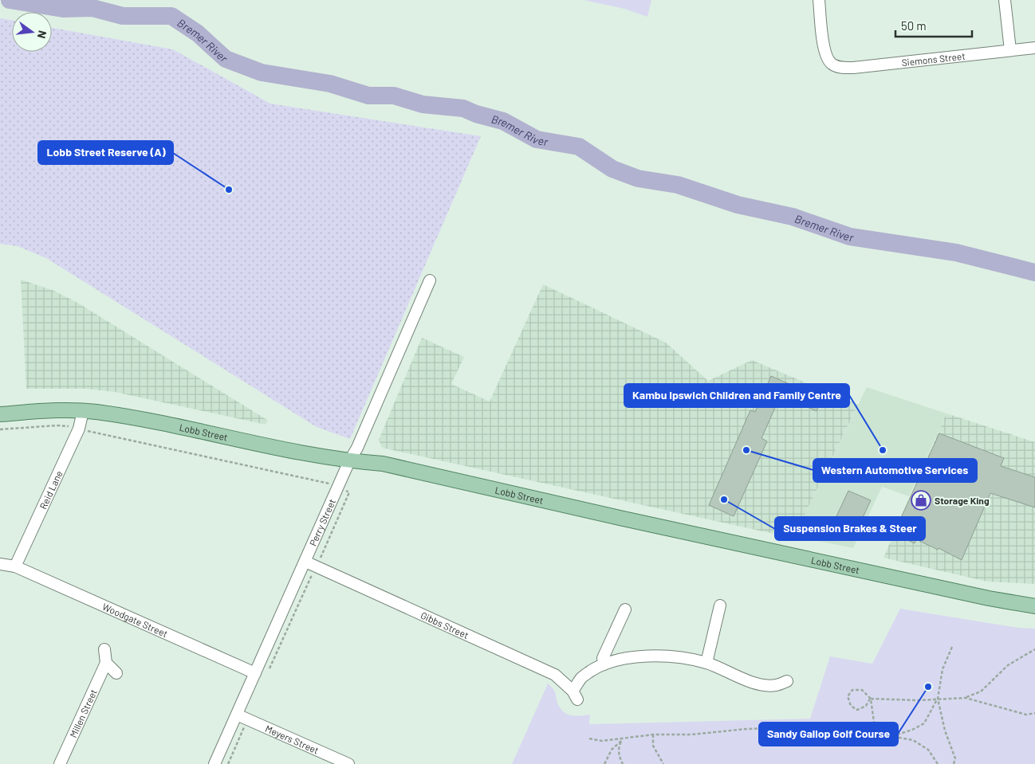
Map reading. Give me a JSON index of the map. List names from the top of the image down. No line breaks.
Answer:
{"streets":{"main road":["Lobb Street"],"street":["Siemons Street","Reid Lane","Perry Street","Woodgate Street","Gibbs Street","Millen Street","Meyers Street"]},"crossings":[["Lobb Street","Reid Lane"],["Lobb Street","Perry Street"],["Reid Lane","Woodgate Street"],["Perry Street","Woodgate Street"],["Perry Street","Gibbs Street"],["Perry Street","Meyers Street"]],"water":["Bremer River"],"places":{"other":["Lobb Street Reserve (A)","Western Automotive Services","Kambu Ipswich Children and Family Centre","Suspension Brakes & Steer","Sandy Gallop Golf Course"],"shop":["Storage King"]},"scale_bar":"50 m","north":"right"}
